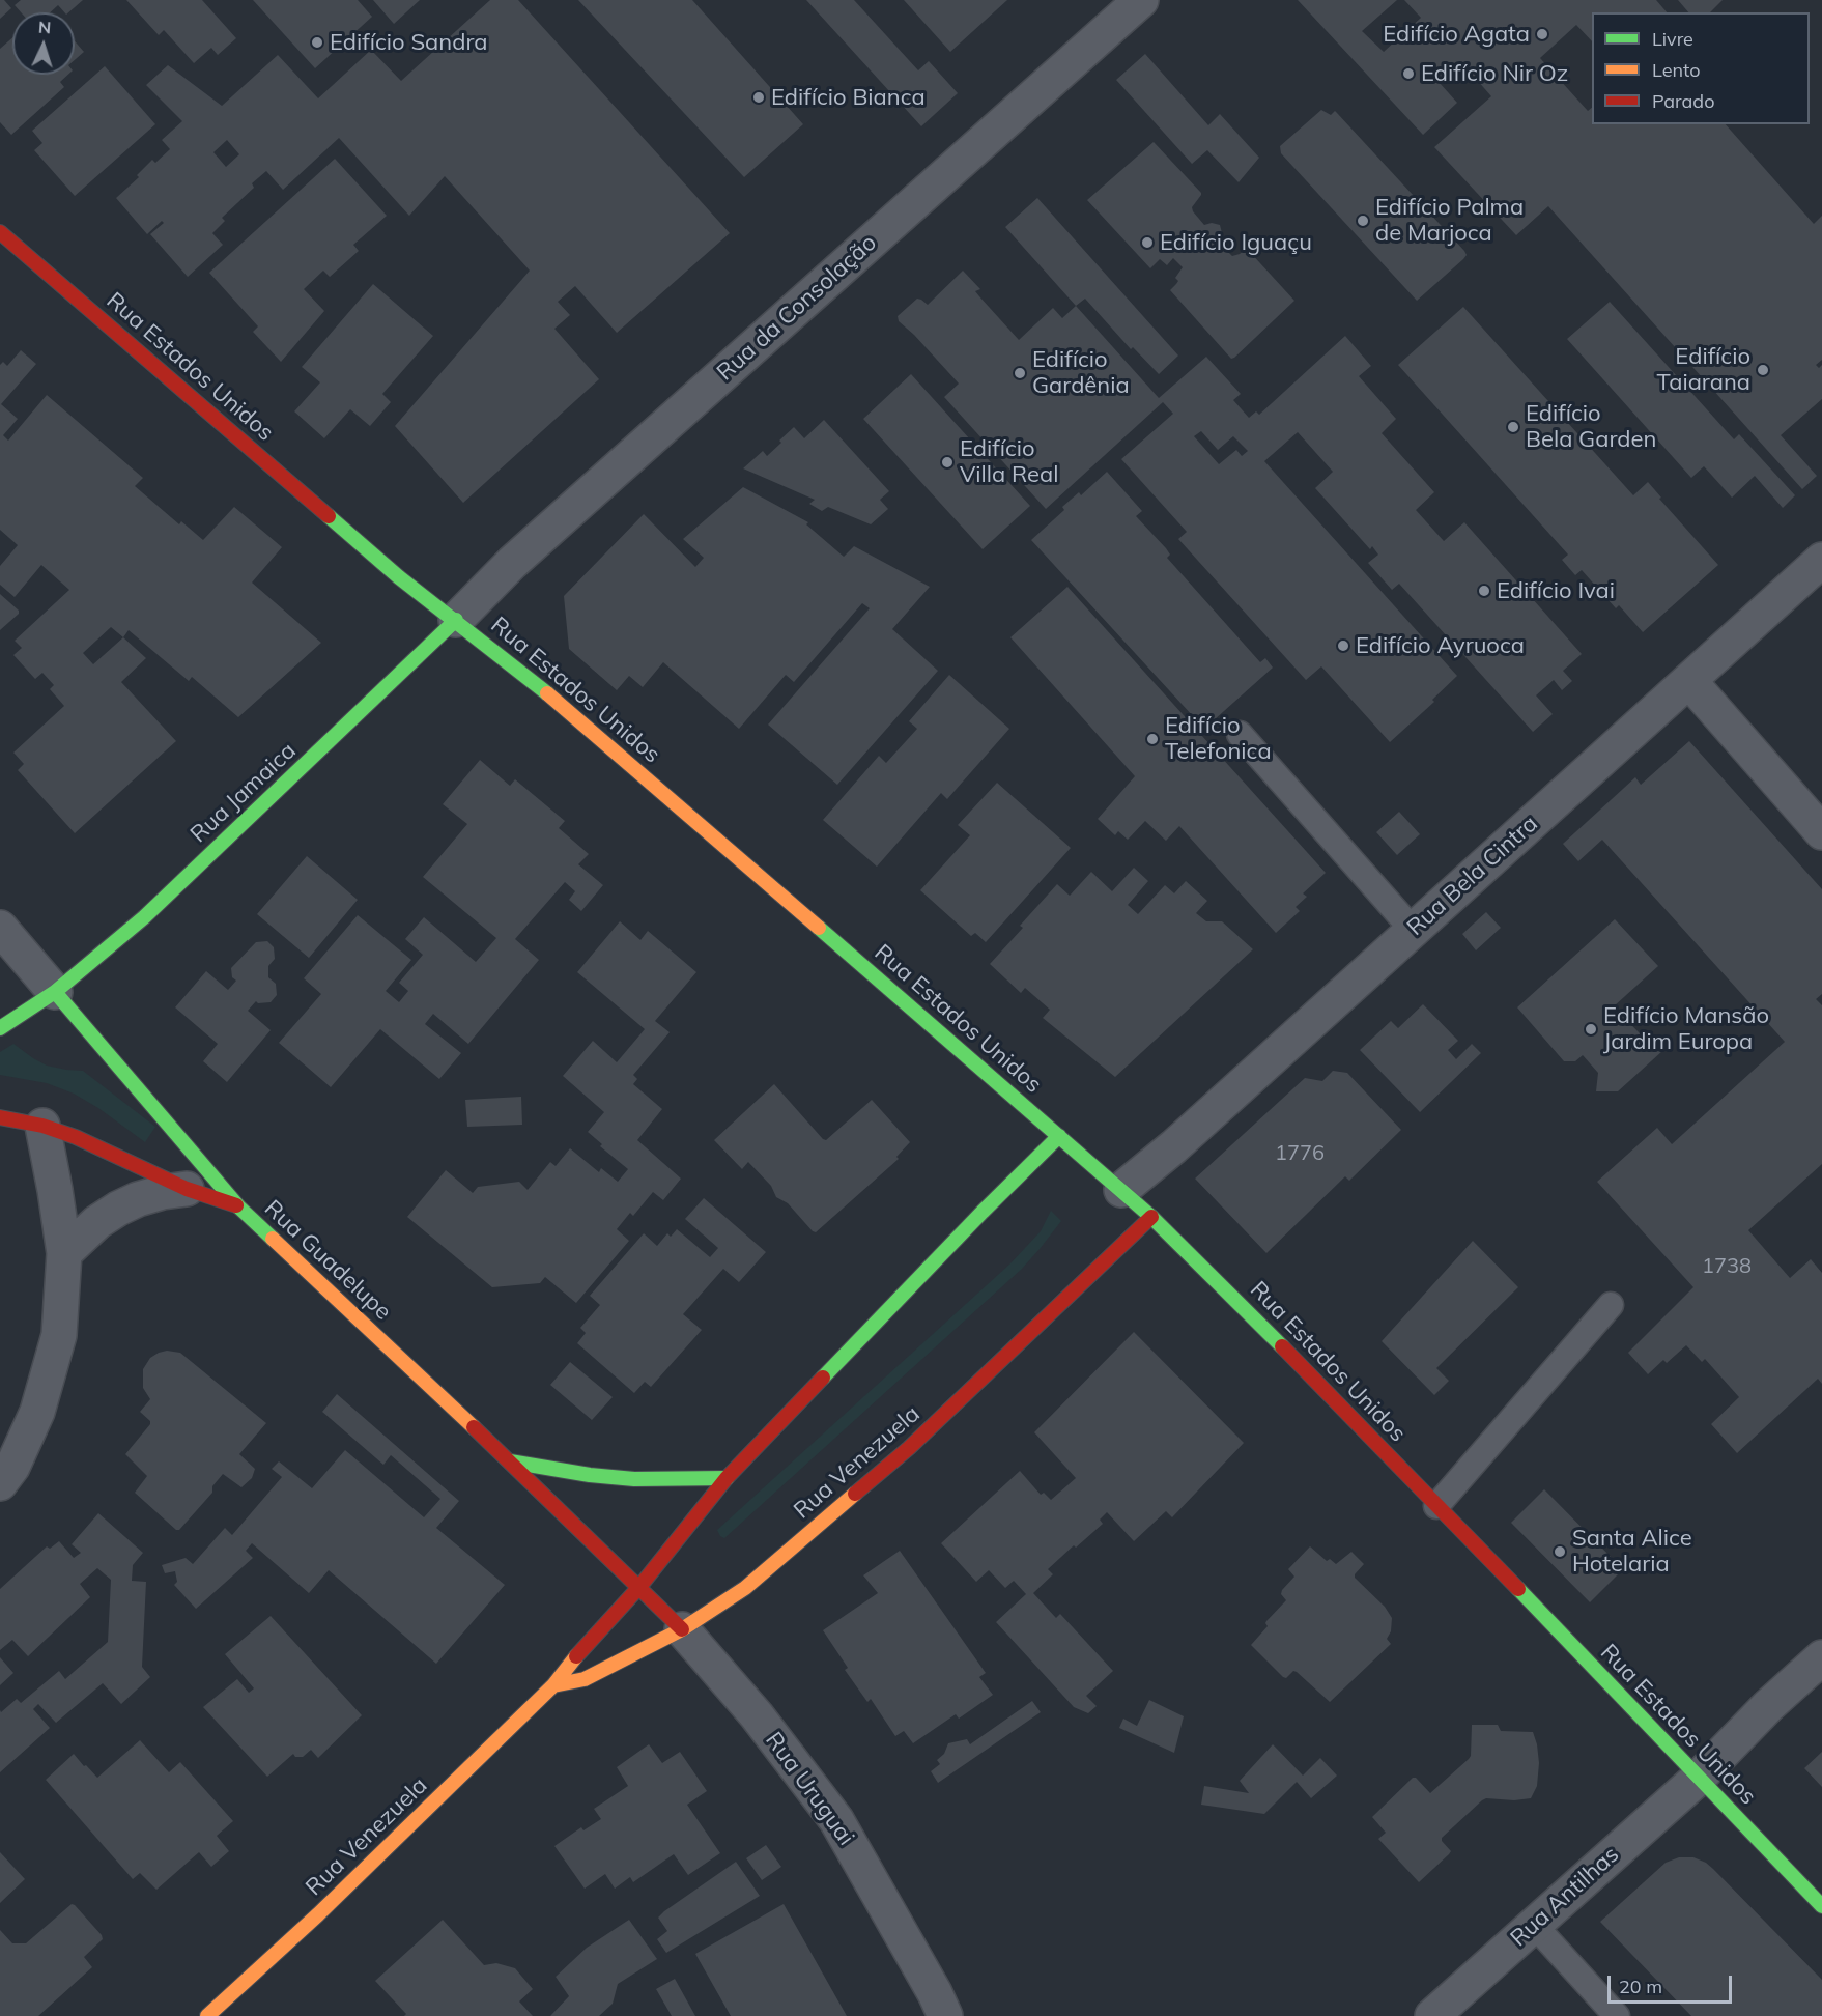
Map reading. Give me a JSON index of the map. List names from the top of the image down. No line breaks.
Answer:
{"streets":{"street":["Rua da Consolação","Rua Estados Unidos","Rua Jamaica","Rua Bela Cintra","Rua Guadelupe","Rua Venezuela","Rua Uruguai","Rua Antilhas"]},"crossings":[["Rua da Consolação","Rua Estados Unidos"],["Rua da Consolação","Rua Jamaica"],["Rua Estados Unidos","Rua Jamaica"],["Rua Estados Unidos","Rua Bela Cintra"],["Rua Estados Unidos","Rua Venezuela"],["Rua Estados Unidos","Rua Antilhas"],["Rua Jamaica","Rua Guadelupe"],["Rua Guadelupe","Rua Venezuela"],["Rua Guadelupe","Rua Uruguai"],["Rua Venezuela","Rua Uruguai"]],"places":["Edifício Agata","Edifício Sandra","Edifício Nir Oz","Edifício Bianca","Edifício Palma de Marjoca","Edifício Iguaçu","Edifício Taiarana","Edifício Gardênia","Edifício Bela Garden","Edifício Villa Real","Edifício Ivai","Edifício Ayruoca","Edifício Telefonica","Edifício Mansão Jardim Europa","Santa Alice Hotelaria"],"house_numbers":["1776","1738"],"legend":["Livre","Lento","Parado"],"scale_bar":"20 m","north":"top"}
